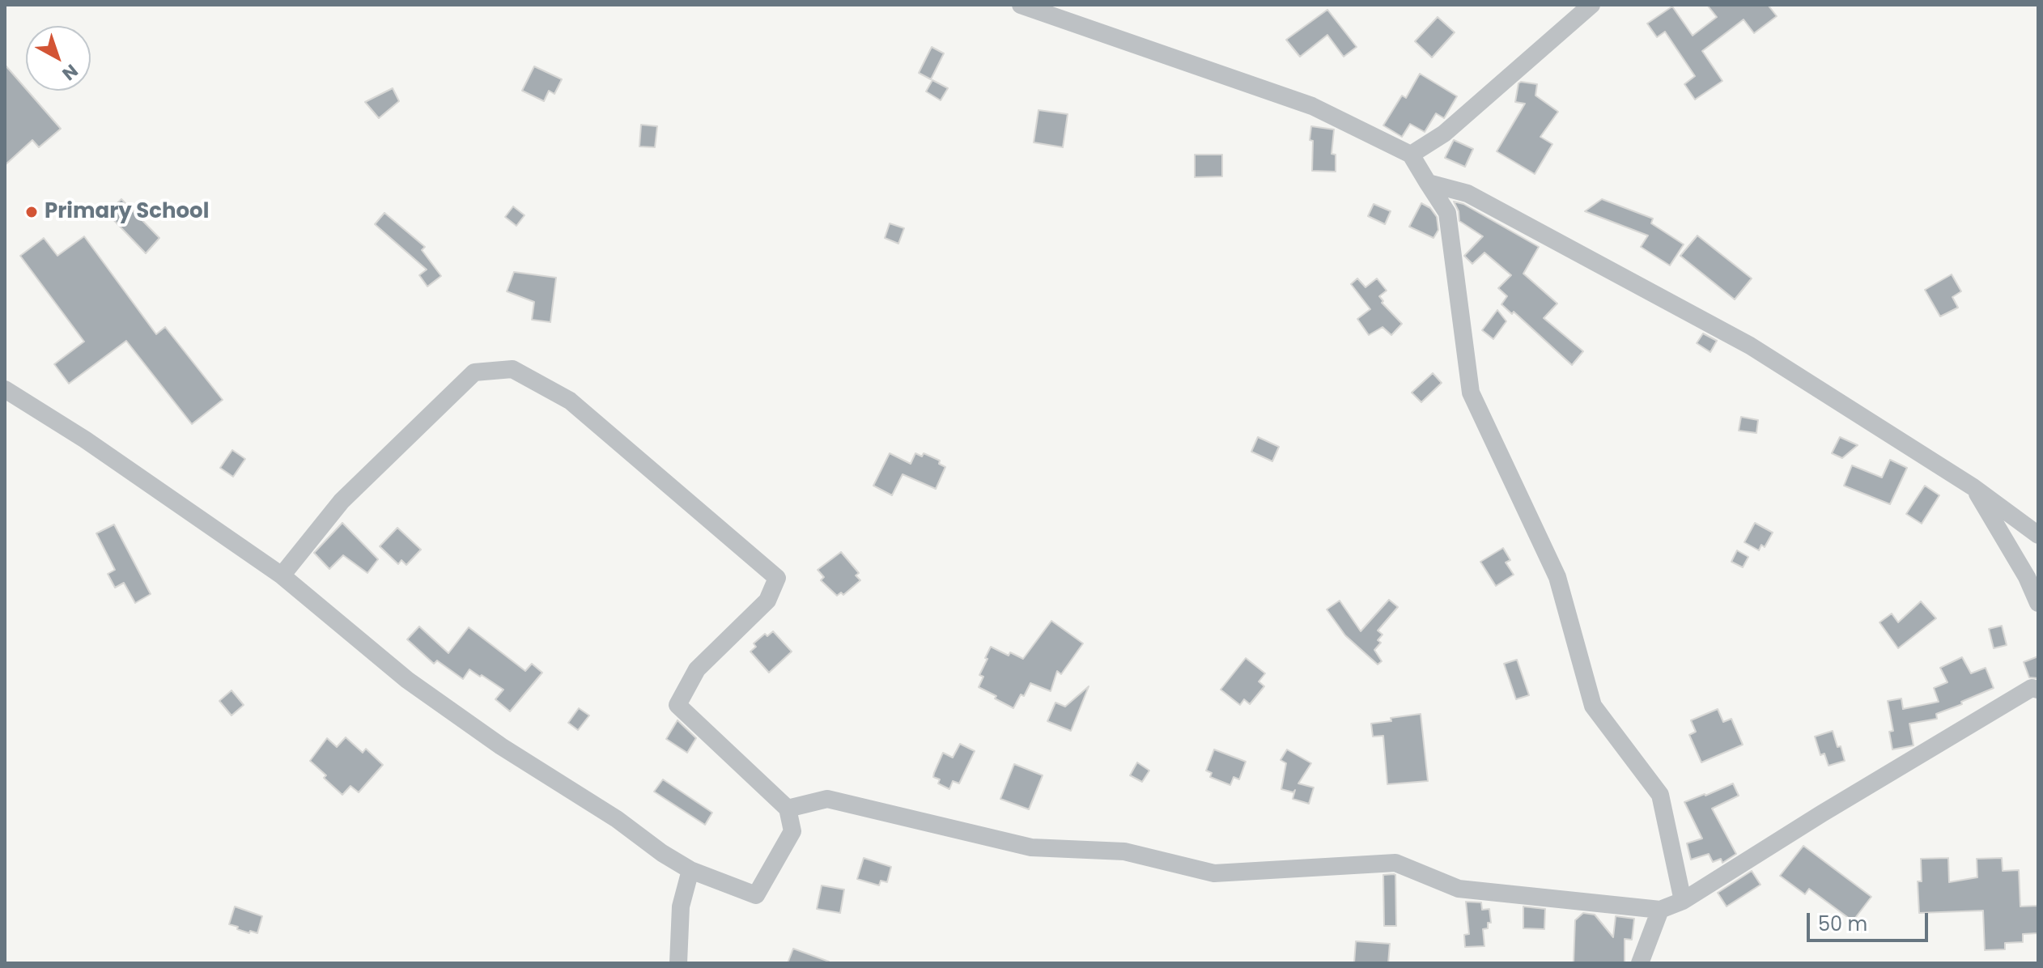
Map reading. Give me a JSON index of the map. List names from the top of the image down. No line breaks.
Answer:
{"places":["Primary School"],"scale_bar":"50 m","north":"bottom right"}
